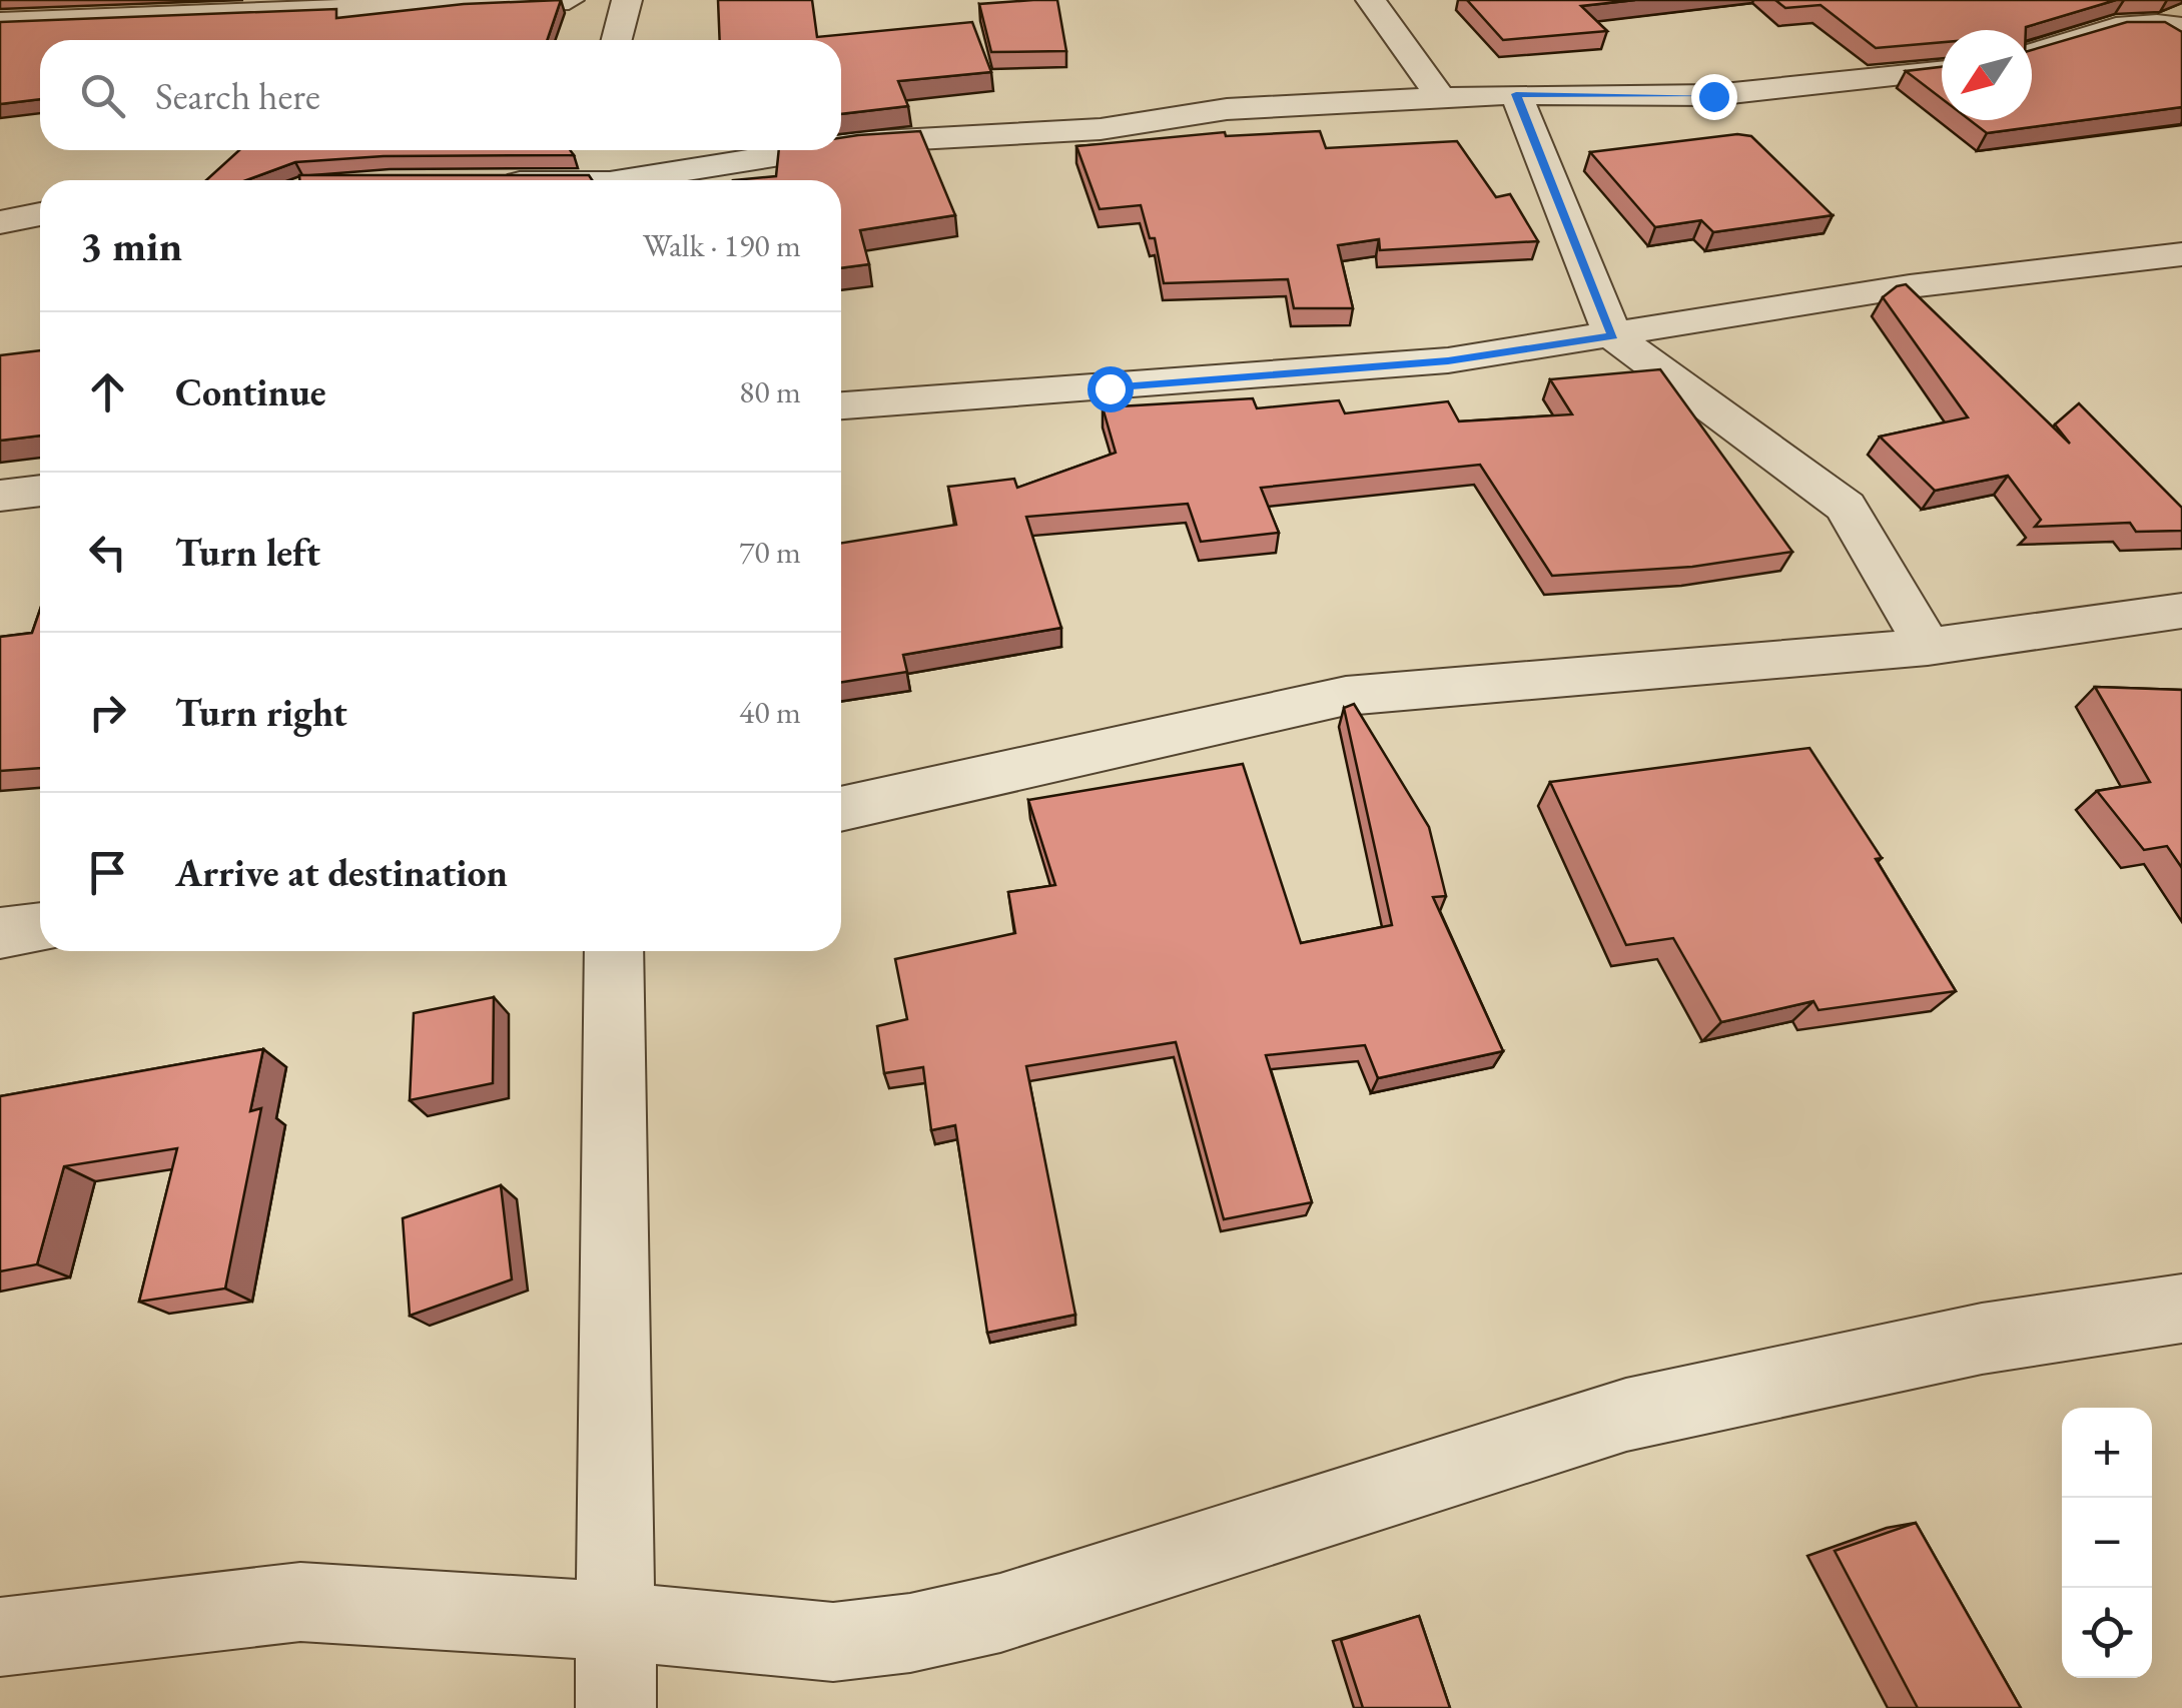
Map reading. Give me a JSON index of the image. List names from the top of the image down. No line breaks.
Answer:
{"north":"bottom left","page":{"search":"Search here","heading":["3 min","Walk · 190 m"],"list":[["Continue","80 m"],["Turn left","70 m"],["Turn right","40 m"],"Arrive at destination"],"map_buttons":["+","−"]}}
